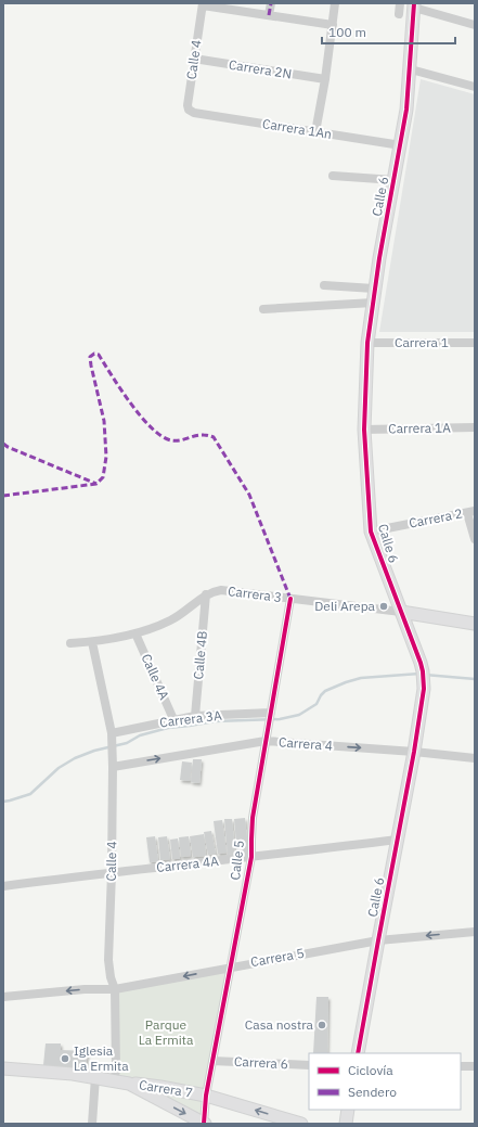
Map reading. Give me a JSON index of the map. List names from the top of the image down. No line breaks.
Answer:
{"streets":{"street":["Calle 4","Carrera 2N","Carrera 1An","Calle 6","Carrera 1","Carrera 1A","Carrera 2","Carrera 3","Calle 4B","Calle 4A","Carrera 3A","Carrera 4","Calle 5","Carrera 4A","Carrera 5","Carrera 6","Carrera 7"]},"crossings":[["Calle 4","Carrera 2N"],["Calle 4","Carrera 1An"],["Calle 4","Carrera 3"],["Calle 4","Carrera 3A"],["Calle 4","Carrera 4"],["Calle 4","Carrera 4A"],["Calle 4","Carrera 5"],["Carrera 1An","Calle 6"],["Calle 6","Carrera 1"],["Calle 6","Carrera 1A"],["Calle 6","Carrera 2"],["Calle 6","Carrera 3"],["Calle 6","Carrera 4"],["Calle 6","Carrera 4A"],["Calle 6","Carrera 5"],["Carrera 3","Calle 4B"],["Carrera 3","Calle 4A"],["Carrera 3","Calle 5"],["Calle 4B","Carrera 3A"],["Calle 4A","Carrera 3A"],["Carrera 3A","Calle 5"],["Carrera 4","Calle 5"],["Calle 5","Carrera 4A"],["Calle 5","Carrera 5"],["Calle 5","Carrera 6"],["Calle 5","Carrera 7"]],"one_way":["Carrera 4","Carrera 5","Carrera 7"],"parks":["Parque La Ermita"],"places":["Deli Arepa","Casa nostra","Iglesia La Ermita"],"legend":["Ciclovía","Sendero"],"scale_bar":"100 m"}
